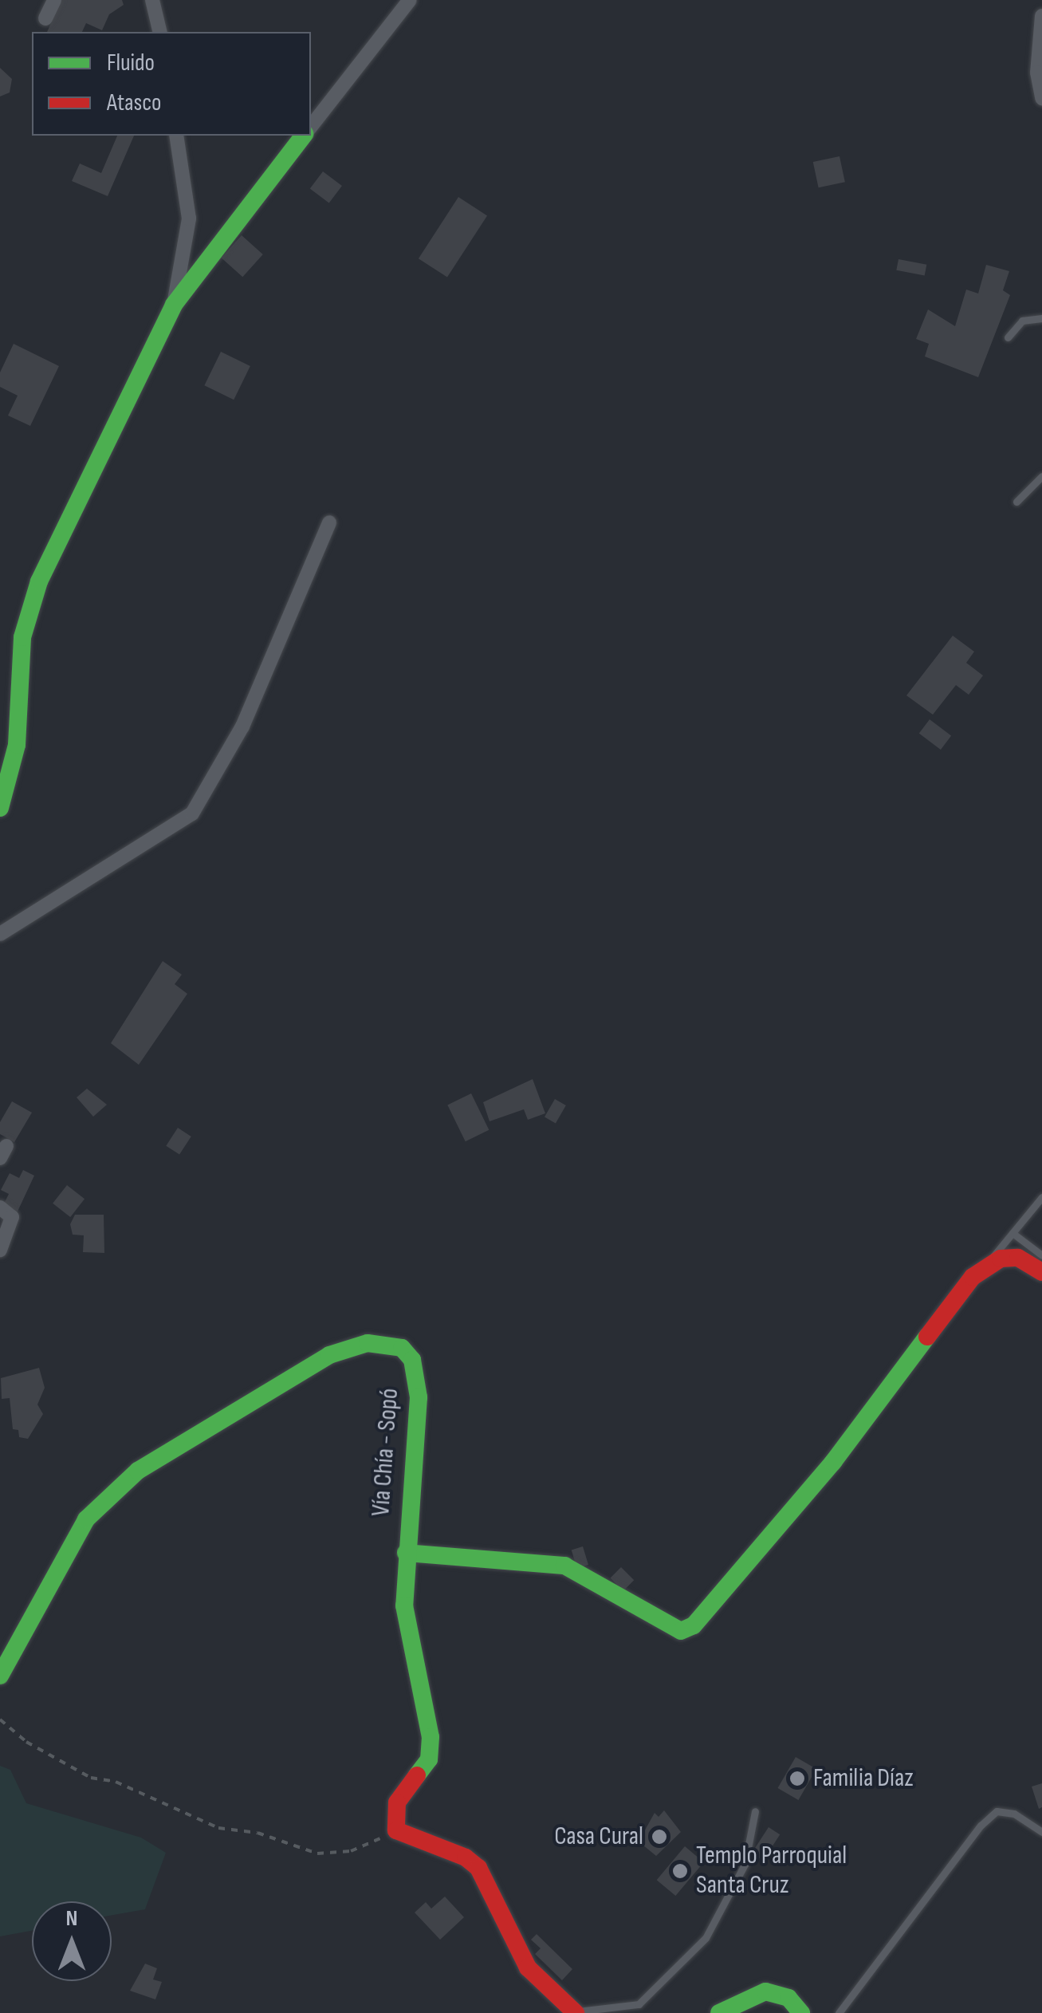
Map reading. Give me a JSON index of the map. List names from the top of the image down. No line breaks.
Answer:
{"streets":{"street":["Vía Chía - Sopó"]},"places":["Familia Díaz","Casa Cural","Templo Parroquial Santa Cruz"],"legend":["Fluido","Atasco"],"north":"top"}
